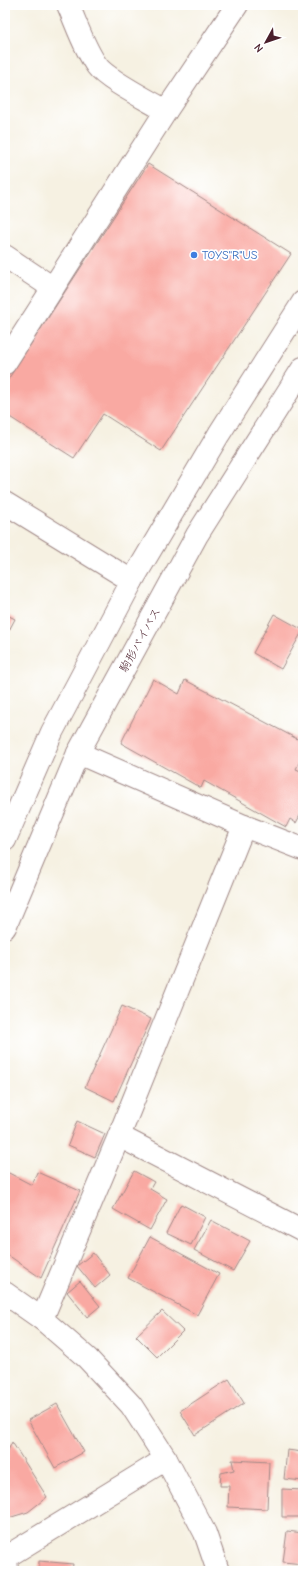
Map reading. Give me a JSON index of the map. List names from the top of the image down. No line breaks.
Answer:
{"streets":{"street":["駒形バイパス"]},"places":["TOYS\"R\"US"],"north":"bottom left"}
